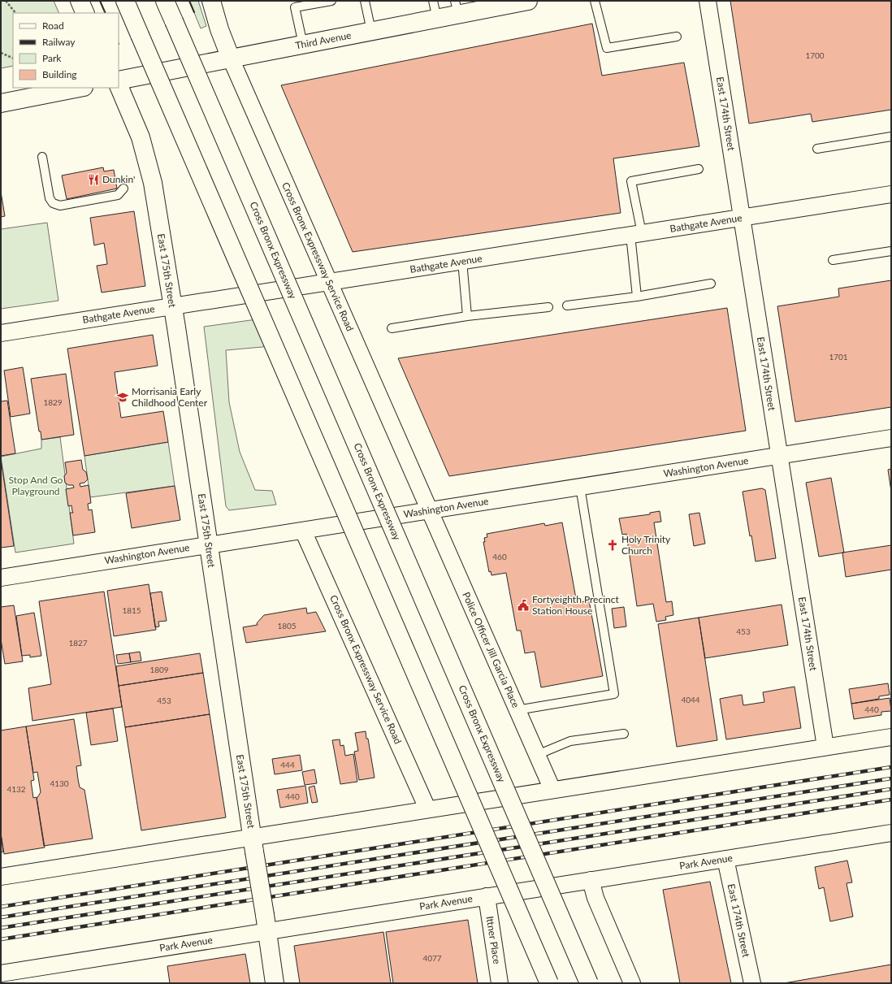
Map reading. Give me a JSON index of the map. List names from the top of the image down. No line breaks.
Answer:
{"streets":{"main road":["Third Avenue","Cross Bronx Expressway","Cross Bronx Expressway Service Road","East 175th Street"],"street":["East 174th Street","Bathgate Avenue","Washington Avenue","Police Officer Jill Garcia Place","Park Avenue","Ittner Place"]},"crossings":[["Third Avenue","Cross Bronx Expressway Service Road"],["East 174th Street","Bathgate Avenue"],["East 174th Street","Washington Avenue"],["East 174th Street","Park Avenue"],["Bathgate Avenue","Cross Bronx Expressway Service Road"],["Bathgate Avenue","East 175th Street"],["Cross Bronx Expressway Service Road","Washington Avenue"],["Cross Bronx Expressway Service Road","Police Officer Jill Garcia Place"],["East 175th Street","Washington Avenue"],["East 175th Street","Park Avenue"],["Washington Avenue","Police Officer Jill Garcia Place"],["Park Avenue","Ittner Place"]],"parks":["Stop And Go Playground"],"places":{"restaurant":["Dunkin'"],"school or university":["Morrisania Early Childhood Center"],"church":["Holy Trinity Church"],"public building":["Fortyeighth Precinct Station House"]},"house_numbers":["1700","1701","1829","460","1815","1805","453","1827","1809","4044","453","440","444","4130","4132","440","4077"],"legend":["Road","Railway","Park","Building"]}
